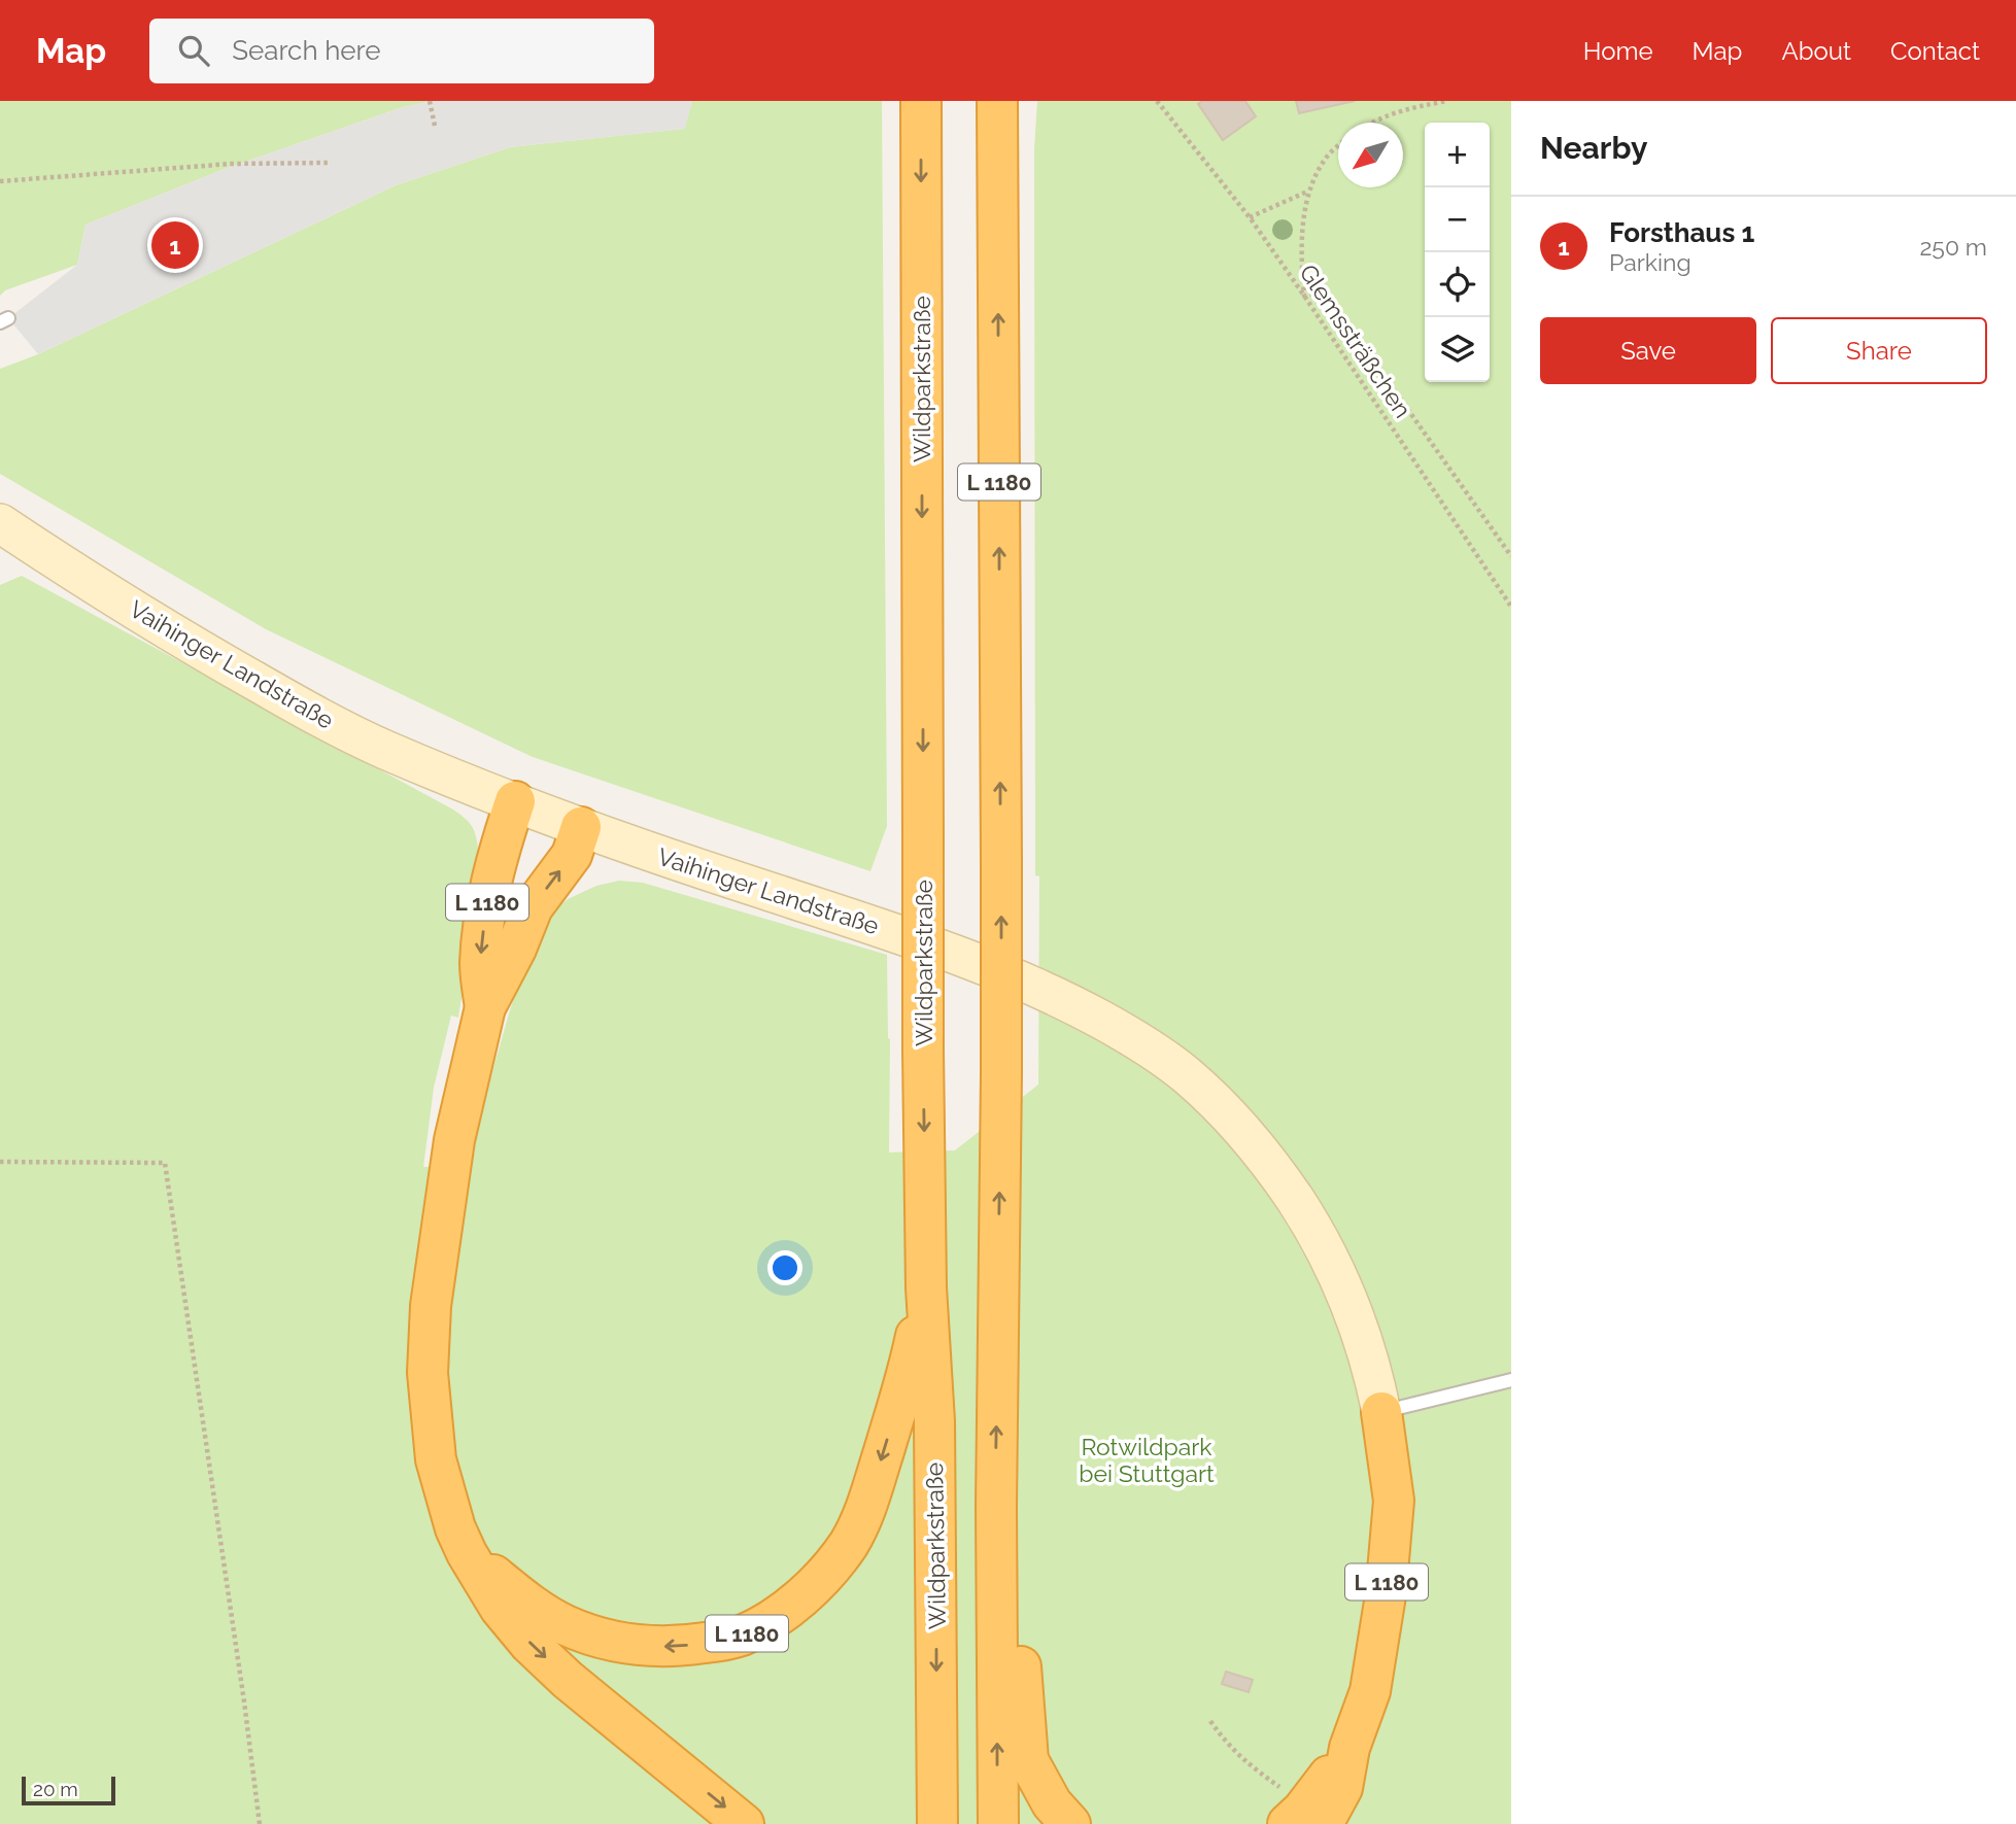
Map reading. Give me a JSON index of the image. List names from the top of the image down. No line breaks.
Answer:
{"streets":{"highway":["Wildparkstraße","L 1180"],"street":["Vaihinger Landstraße"],"path":["Glemssträßchen"]},"crossings":[["Wildparkstraße","L 1180"],["L 1180","Vaihinger Landstraße"]],"parks":["Rotwildpark bei Stuttgart"],"scale_bar":"20 m","north":"bottom left","page":{"header":"Map","search":"Search here","nav":["Home","Map","About","Contact"],"heading":"Nearby","map_buttons":["+","−"],"list":[{"mark":"1","name":"Forsthaus 1","note":"Parking","value":"250 m"}],"pins":"1","buttons":["Save","Share"],"scale":"20 m"}}
